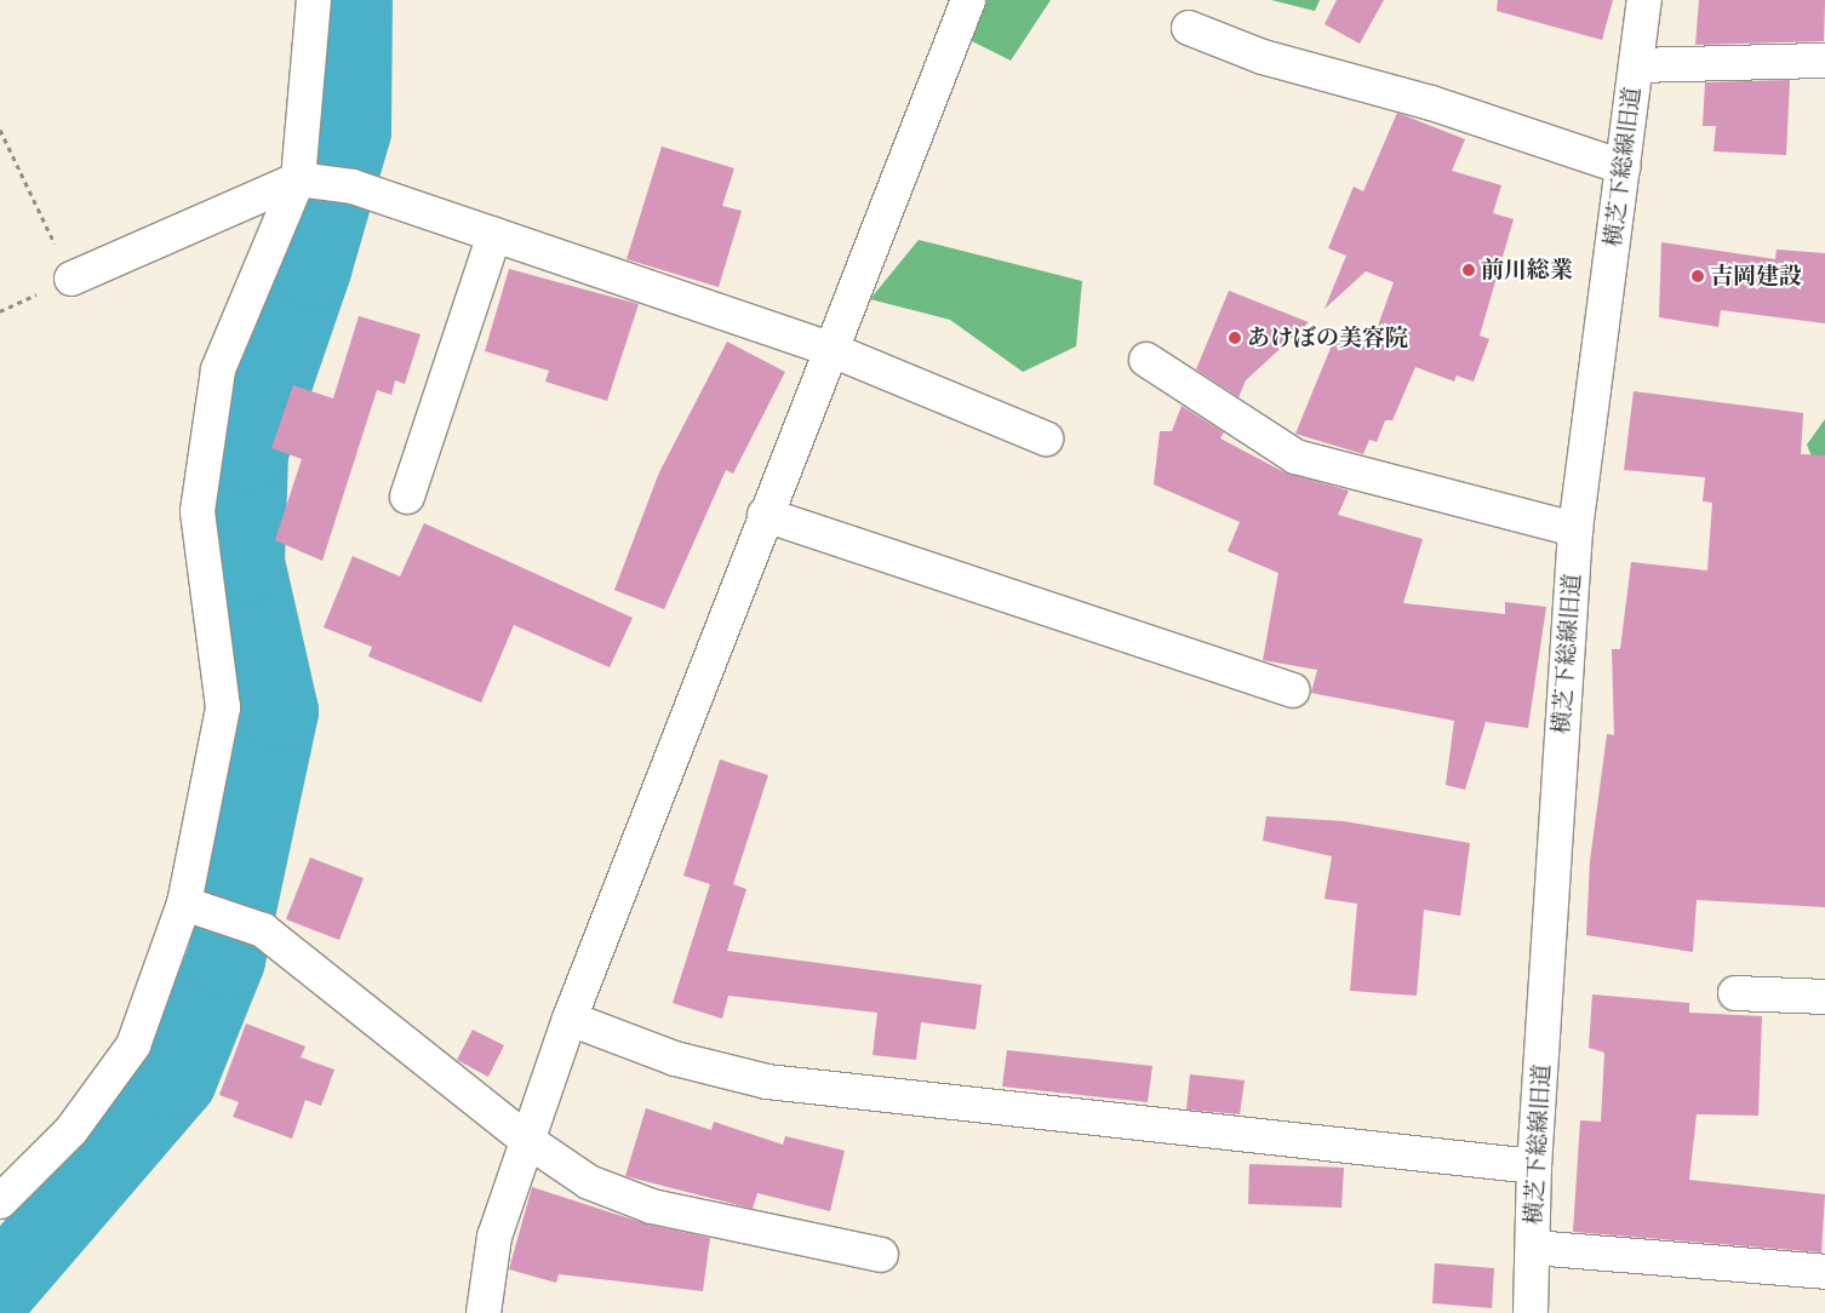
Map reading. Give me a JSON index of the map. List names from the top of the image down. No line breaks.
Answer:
{"streets":{"street":["横芝下総線旧道"]},"places":["前川総業","吉岡建設","あけぼの美容院"]}
